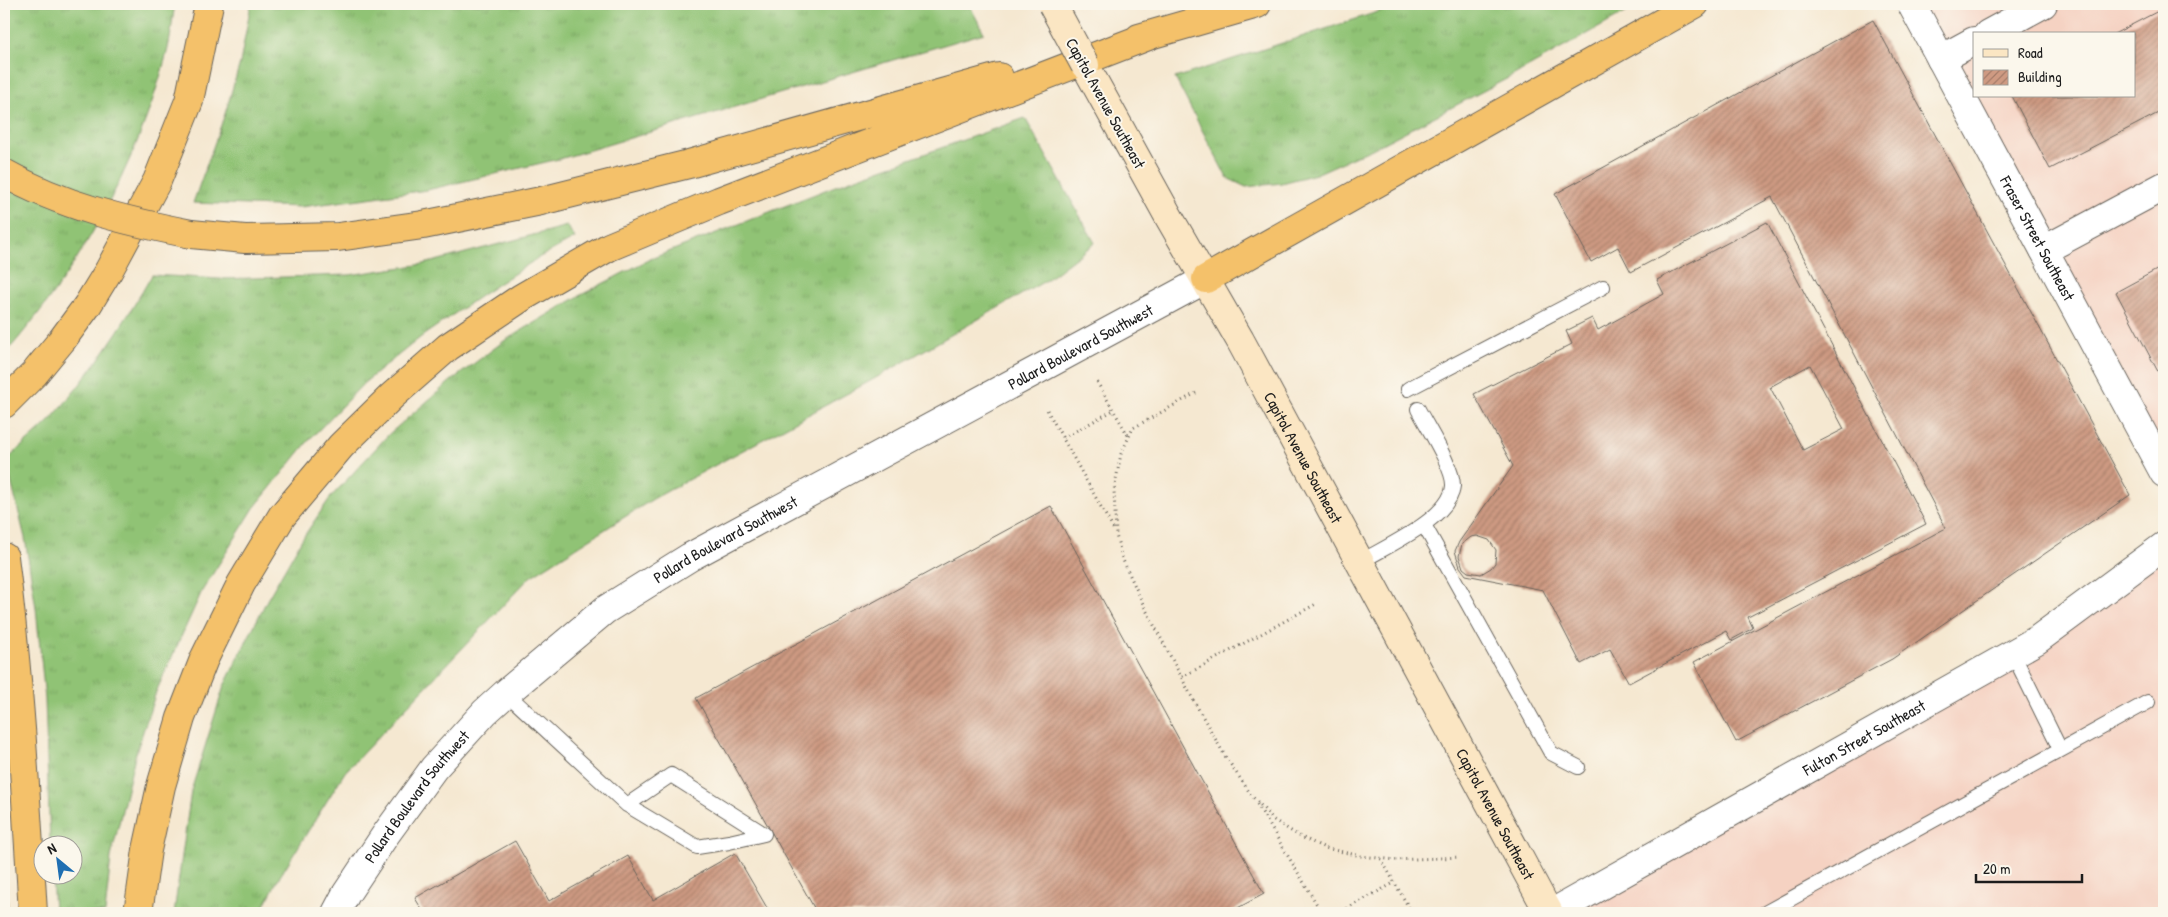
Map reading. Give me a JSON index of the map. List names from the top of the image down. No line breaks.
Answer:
{"streets":{"main road":["Capitol Avenue Southeast"],"street":["Fraser Street Southeast","Pollard Boulevard Southwest","Fulton Street Southeast"]},"crossings":[["Capitol Avenue Southeast","Pollard Boulevard Southwest"],["Capitol Avenue Southeast","Fulton Street Southeast"]],"legend":["Road","Building"],"scale_bar":"20 m","north":"top left"}
